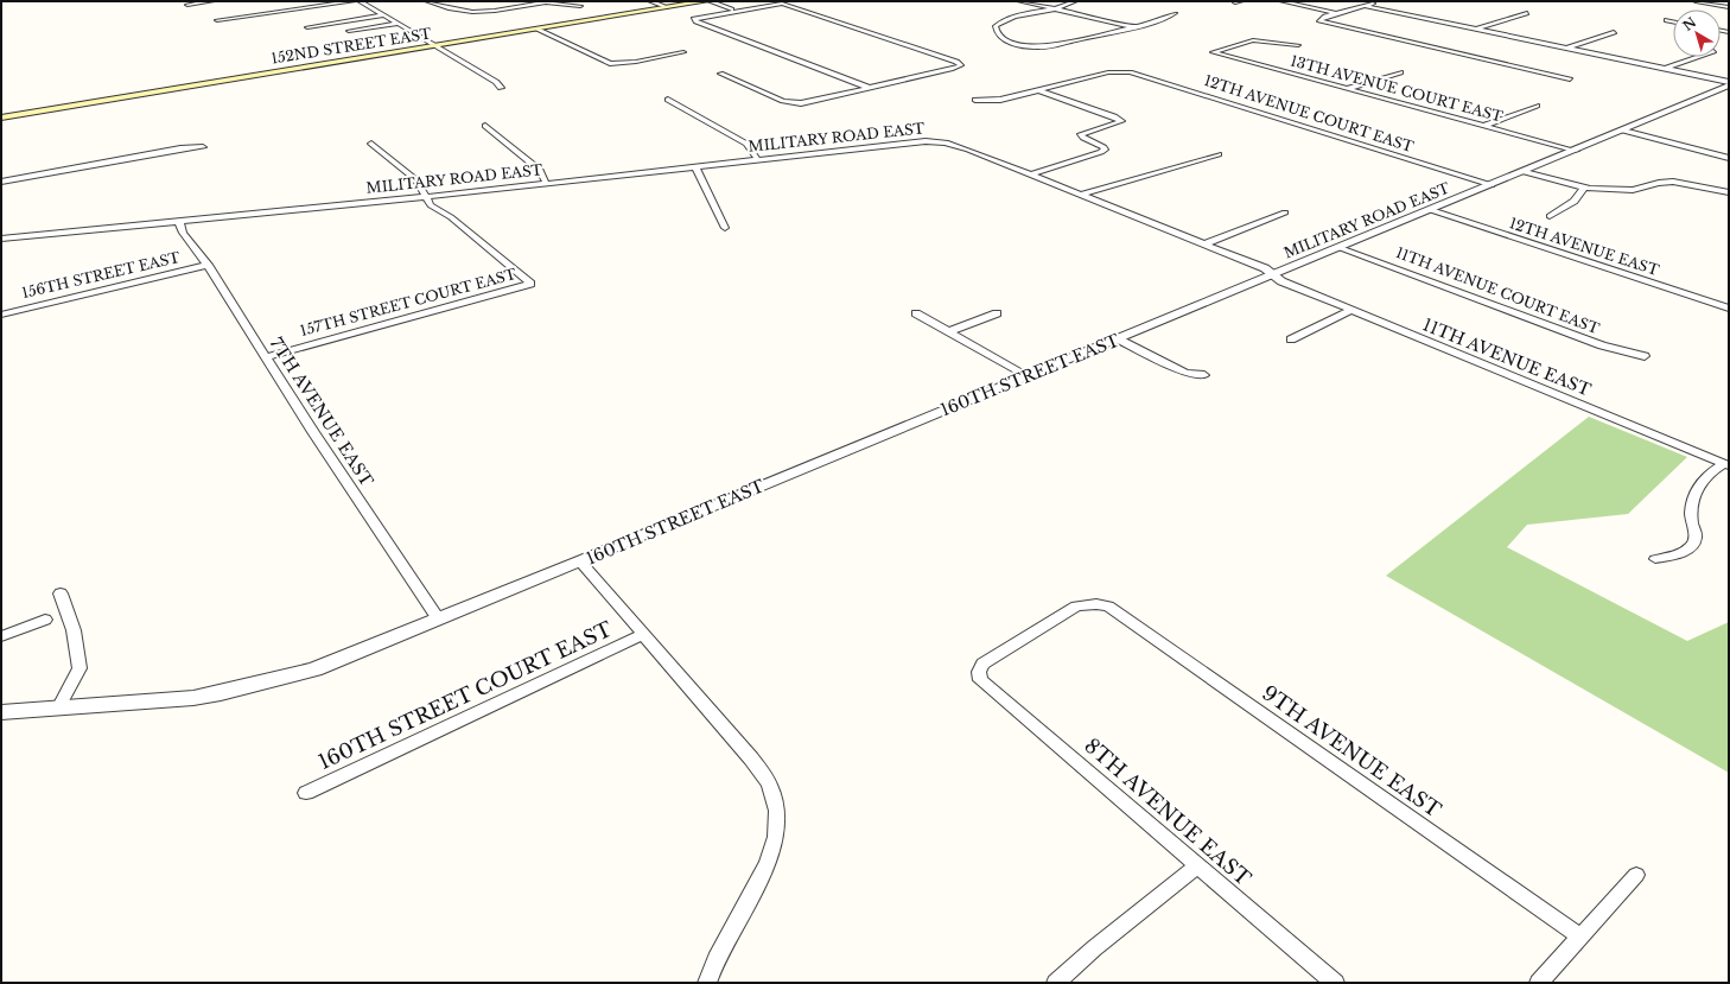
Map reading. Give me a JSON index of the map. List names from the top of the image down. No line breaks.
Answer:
{"streets":{"main road":["152ND STREET EAST"],"street":["13TH AVENUE COURT EAST","12TH AVENUE COURT EAST","MILITARY ROAD EAST","12TH AVENUE EAST","156TH STREET EAST","11TH AVENUE COURT EAST","157TH STREET COURT EAST","11TH AVENUE EAST","160TH STREET EAST","7TH AVENUE EAST","160TH STREET COURT EAST","9TH AVENUE EAST","8TH AVENUE EAST"]},"crossings":[["13TH AVENUE COURT EAST","MILITARY ROAD EAST"],["12TH AVENUE COURT EAST","MILITARY ROAD EAST"],["MILITARY ROAD EAST","12TH AVENUE EAST"],["MILITARY ROAD EAST","11TH AVENUE COURT EAST"],["MILITARY ROAD EAST","157TH STREET COURT EAST"],["MILITARY ROAD EAST","11TH AVENUE EAST"],["MILITARY ROAD EAST","160TH STREET EAST"],["MILITARY ROAD EAST","7TH AVENUE EAST"],["156TH STREET EAST","7TH AVENUE EAST"],["157TH STREET COURT EAST","7TH AVENUE EAST"],["11TH AVENUE EAST","160TH STREET EAST"],["160TH STREET EAST","7TH AVENUE EAST"],["9TH AVENUE EAST","8TH AVENUE EAST"]],"north":"top left"}
